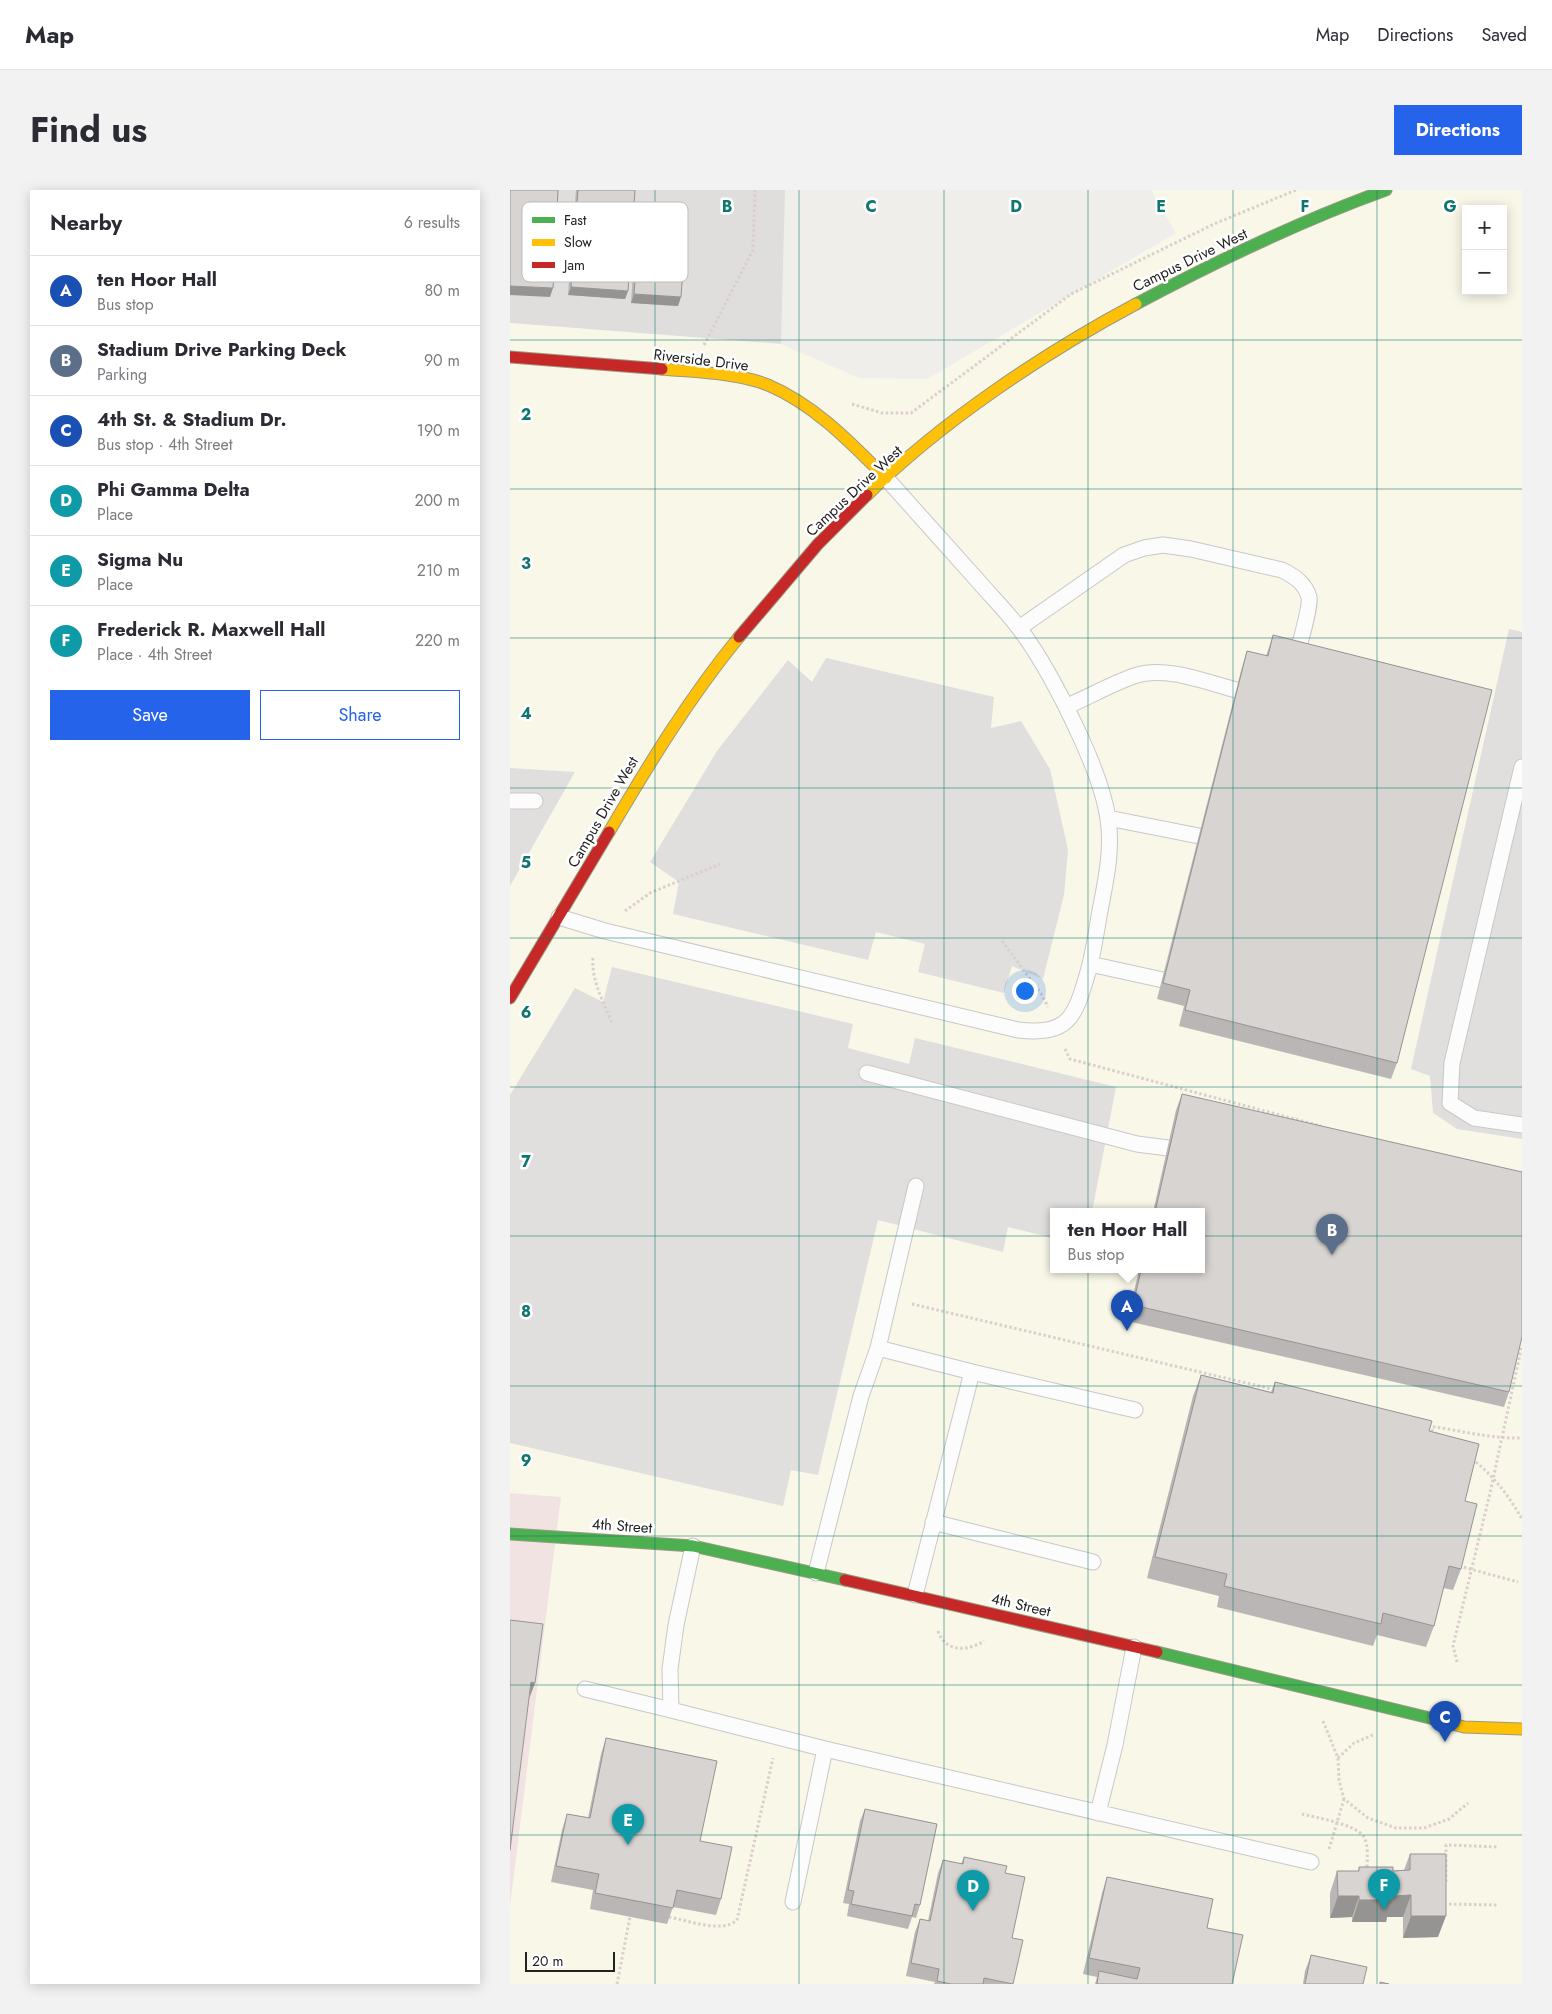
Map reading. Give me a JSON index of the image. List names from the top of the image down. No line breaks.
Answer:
{"streets":{"street":["Campus Drive West","Riverside Drive","4th Street"]},"crossings":[["Campus Drive West","Riverside Drive"]],"legend":["Fast","Slow","Jam"],"scale_bar":"20 m","page":{"header":"Map","nav":["Map","Directions","Saved"],"title":"Find us","buttons":["Directions",["Save","Share"]],"heading":["Nearby","6 results"],"map_buttons":["+","−"],"list":[{"mark":"A","name":"ten Hoor Hall","note":"Bus stop","value":"80 m"},{"mark":"B","name":"Stadium Drive Parking Deck","note":"Parking","value":"90 m"},{"mark":"C","name":"4th St. & Stadium Dr.","note":"Bus stop · 4th Street","value":"190 m"},{"mark":"D","name":"Phi Gamma Delta","note":"Place","value":"200 m"},{"mark":"E","name":"Sigma Nu","note":"Place","value":"210 m"},{"mark":"F","name":"Frederick R. Maxwell Hall","note":"Place · 4th Street","value":"220 m"}],"popup":["ten Hoor Hall","Bus stop"],"pins":["B","A","C","E","F","D"],"scale":"20 m"},"grid":{"columns":["B","C","D","E","F","G"],"rows":["2","3","4","5","6","7","8","9"]}}
